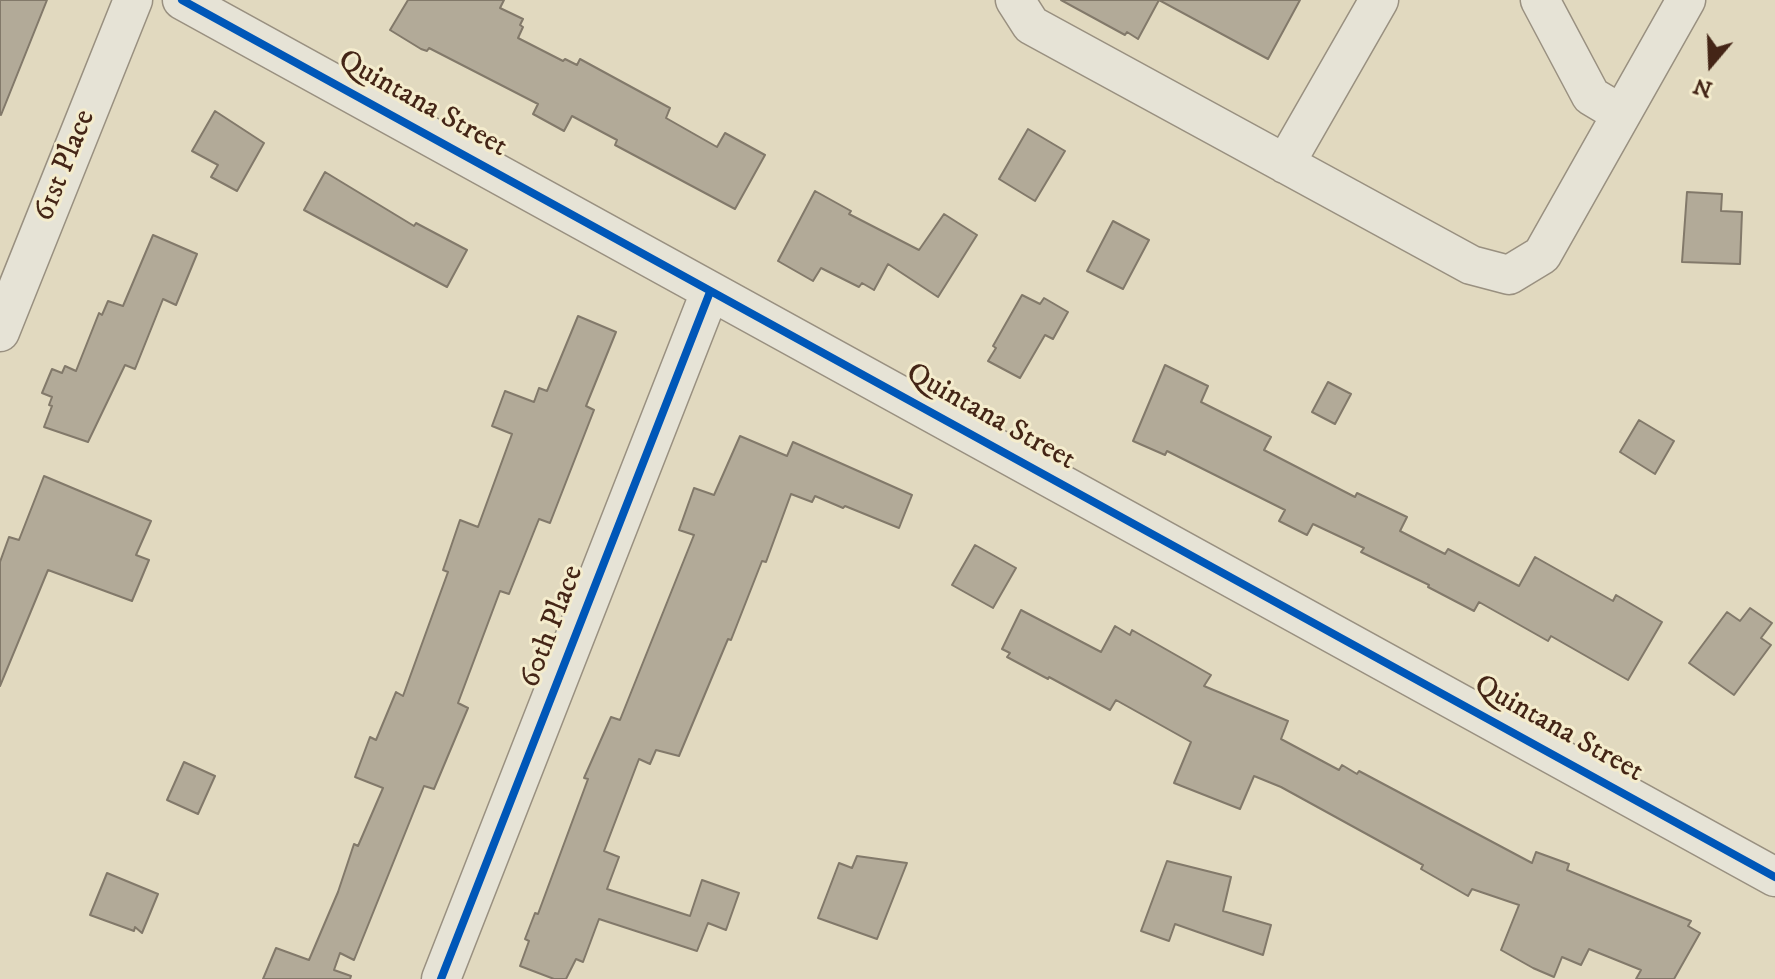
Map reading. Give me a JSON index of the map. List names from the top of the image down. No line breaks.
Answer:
{"streets":{"street":["Quintana Street","61st Place","60th Place"]},"crossings":[["Quintana Street","60th Place"]],"north":"bottom"}
